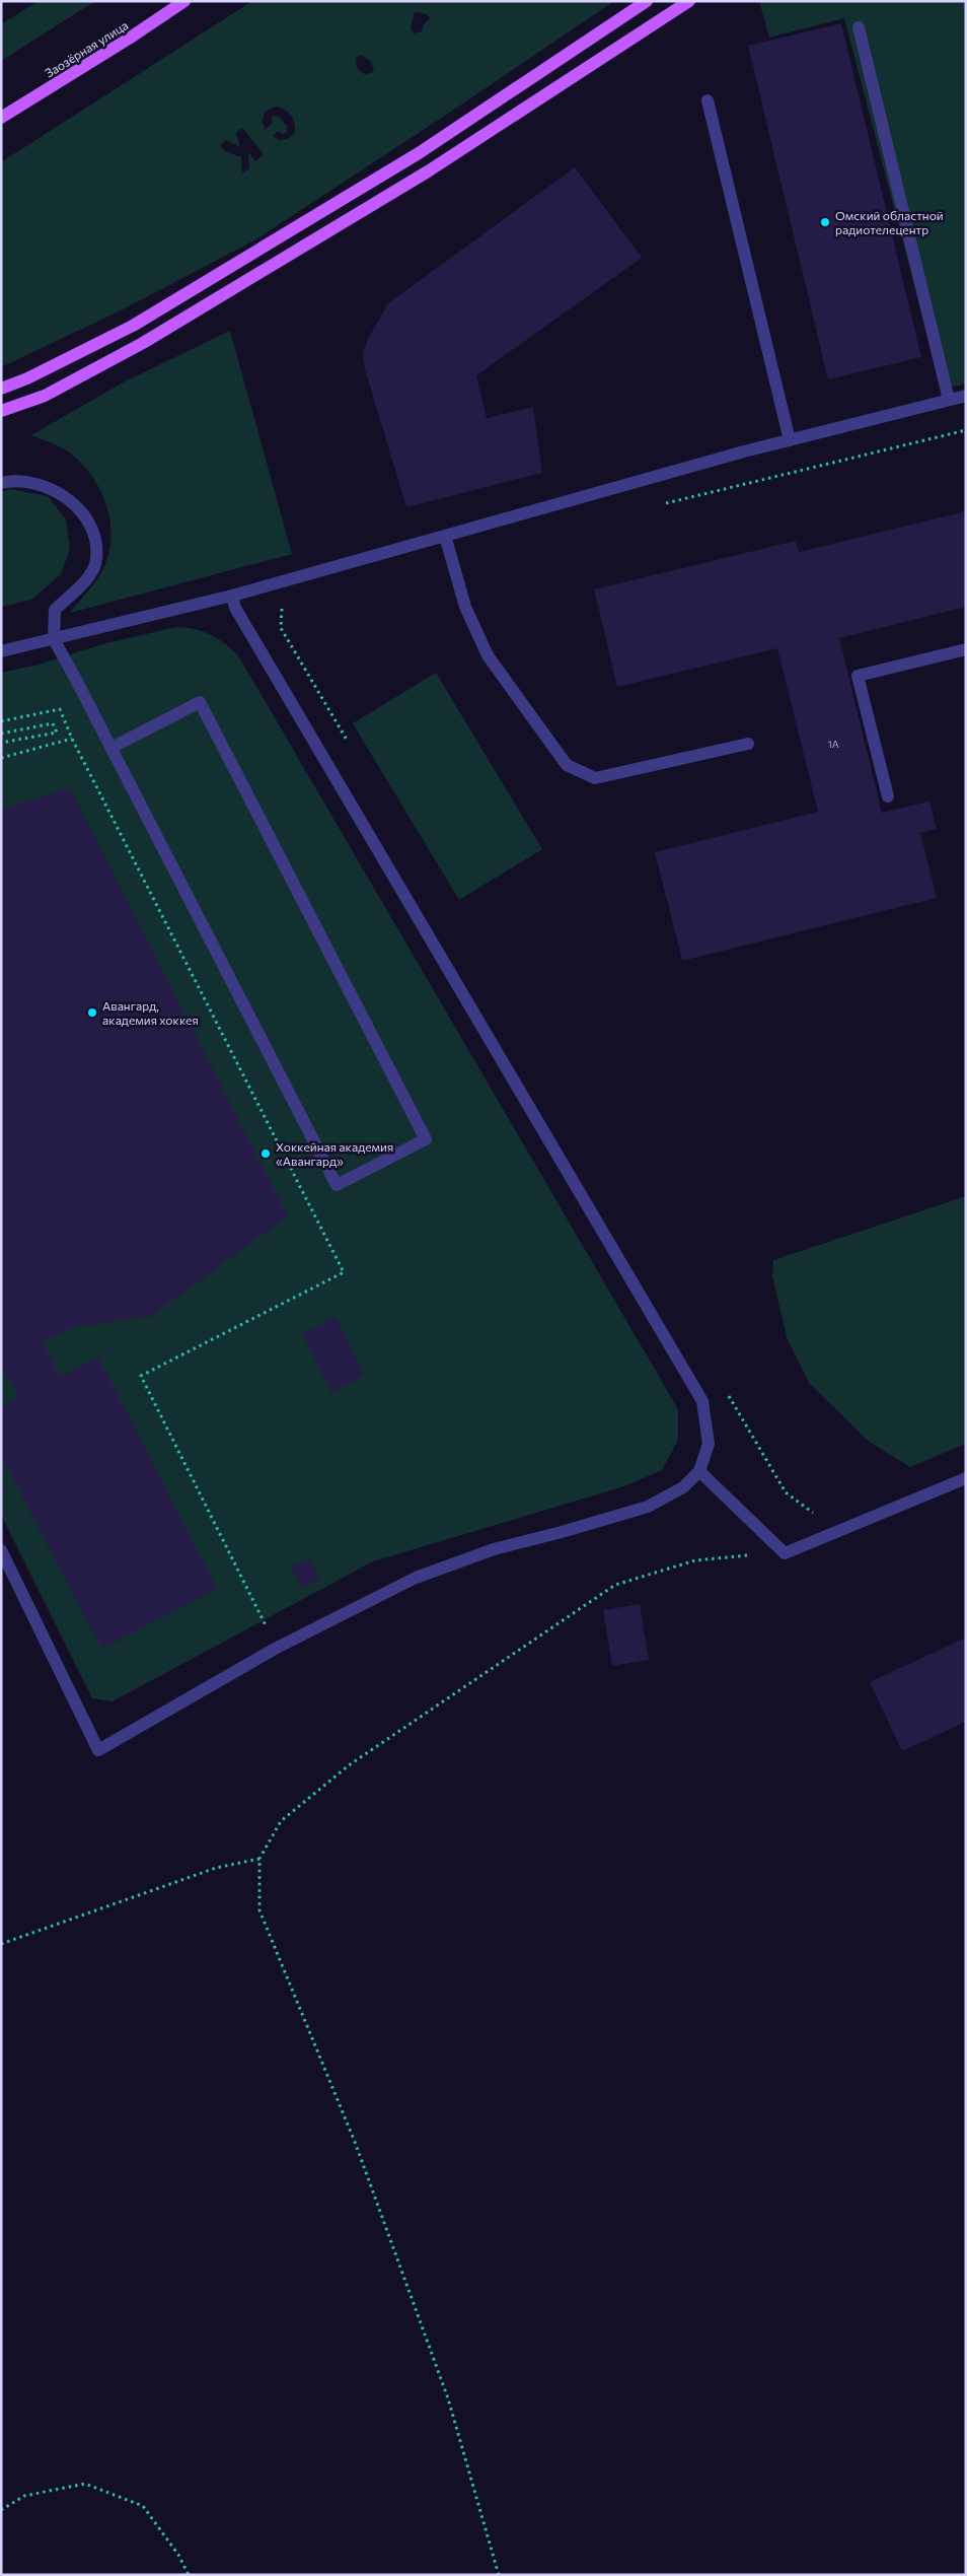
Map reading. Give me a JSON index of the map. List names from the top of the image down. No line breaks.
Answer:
{"streets":{"main road":["Заозёрная улица"]},"places":["Омский областной радиотелецентр","Авангард, академия хоккея","Хоккейная академия «Авангард»"],"house_numbers":["1А"]}
